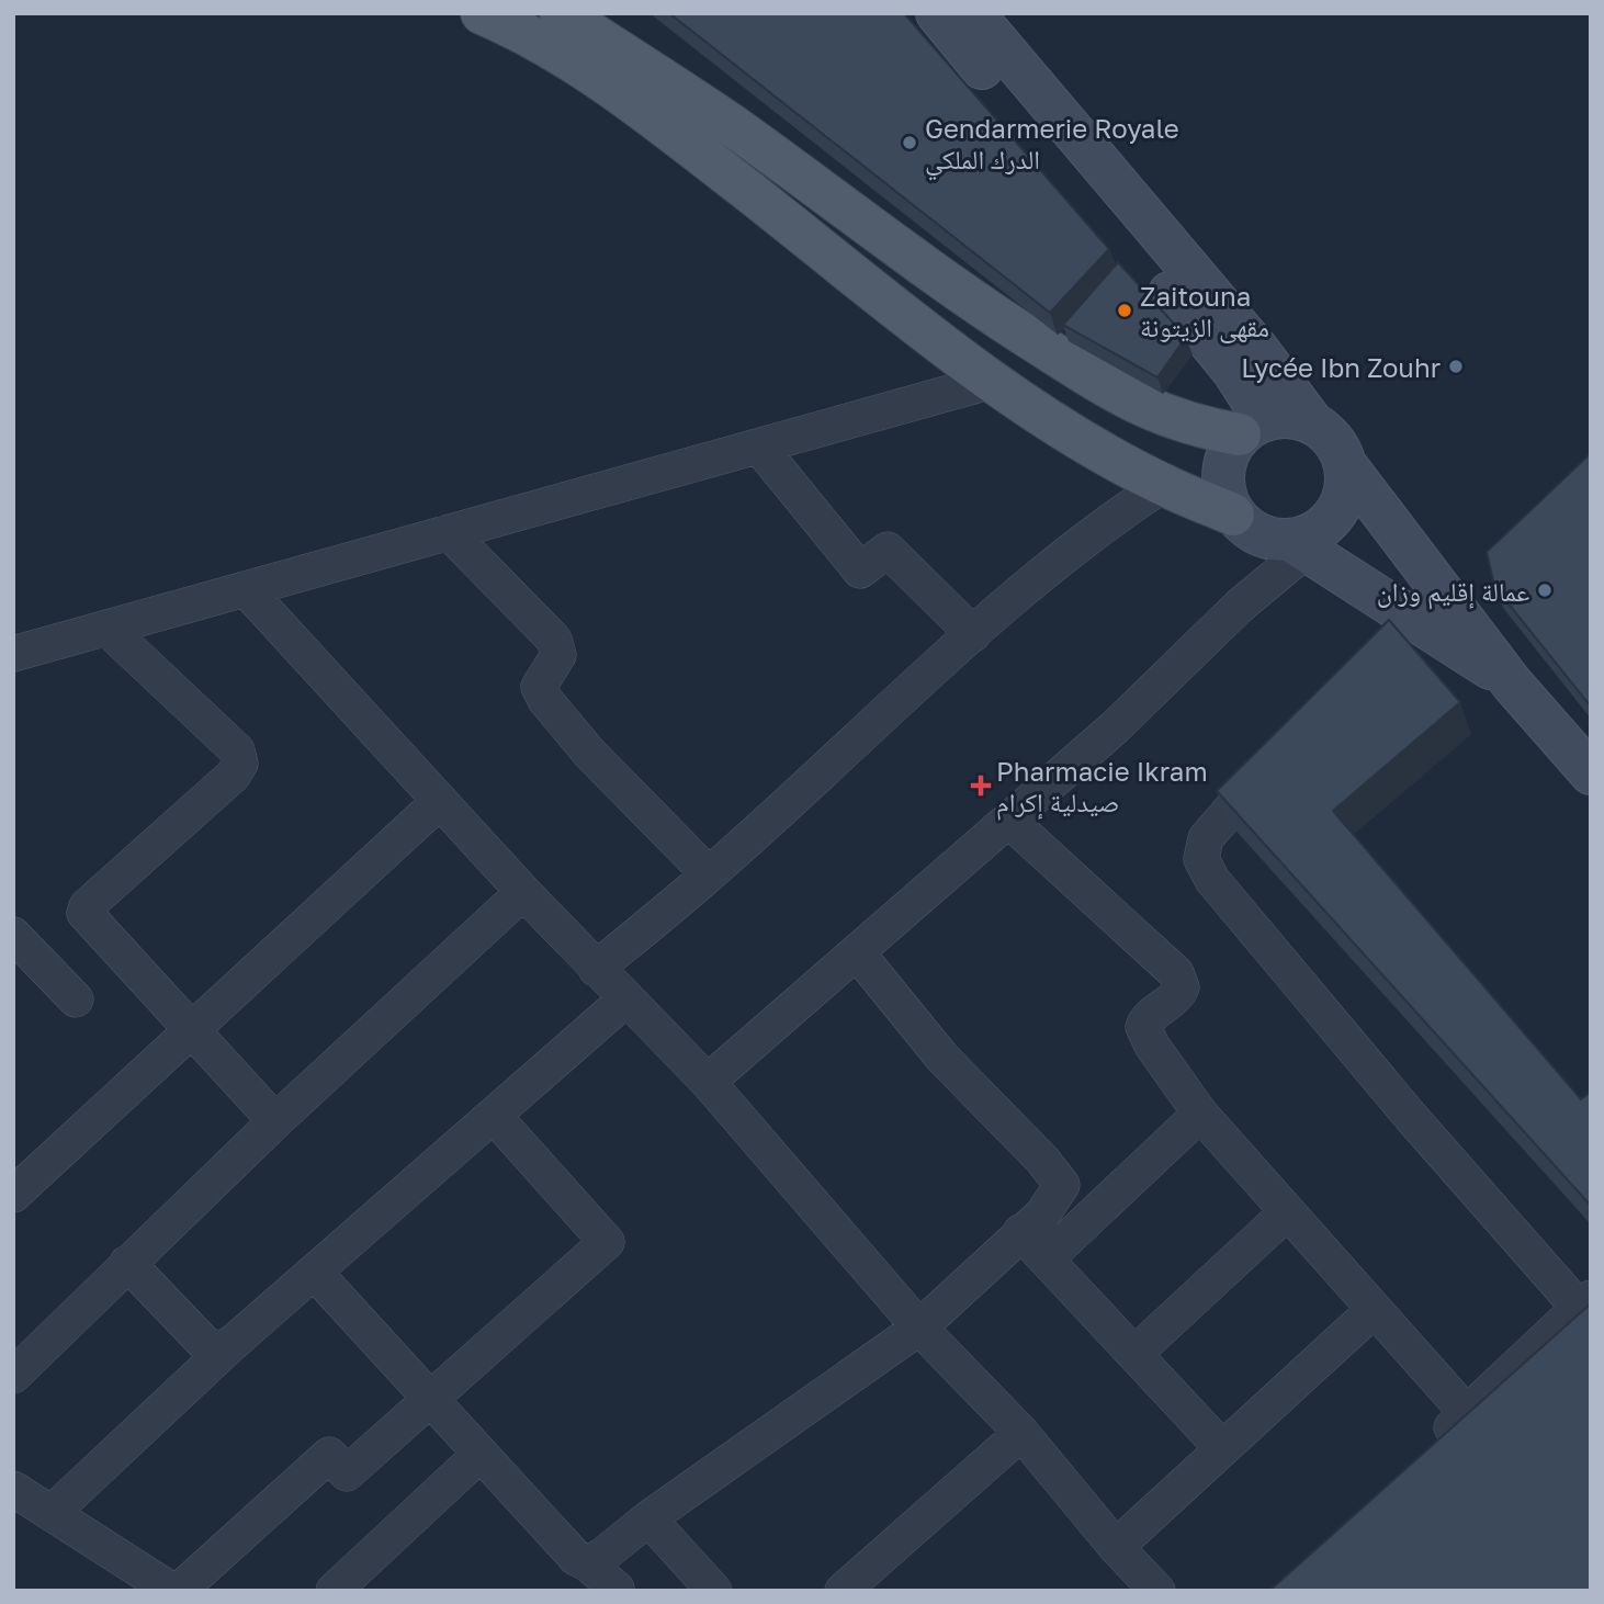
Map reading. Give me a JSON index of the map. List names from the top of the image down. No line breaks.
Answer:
{"places":{"other":["Gendarmerie Royale الدرك الملكي","Zaitouna مقهى الزيتونة","Lycée Ibn Zouhr","عمالة إقليم وزان"],"health":["Pharmacie Ikram صيدلية إكرام"]}}
